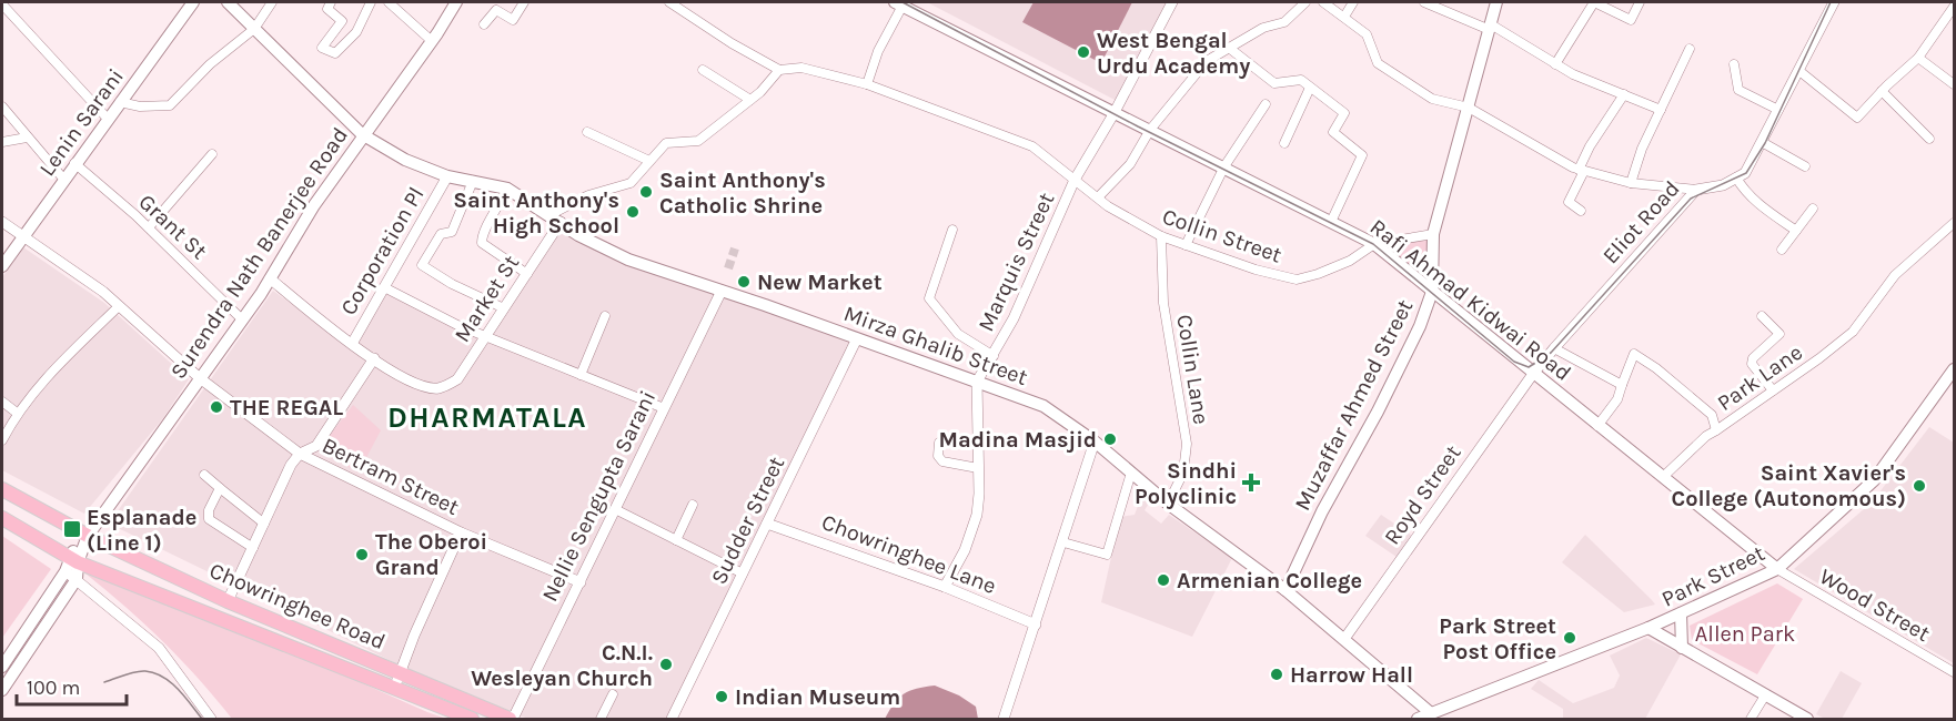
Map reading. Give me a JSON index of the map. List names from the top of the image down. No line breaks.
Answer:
{"streets":{"main road":["Lenin Sarani","Surendra Nath Banerjee Road","Rafi Ahmad Kidwai Road","Mirza Ghalib Street","Muzaffar Ahmed Street","Park Street","Chowringhee Road"],"street":["Eliot Road","Grant St","Collin Street","Corporation Pl","Marquis Street","Market St","Collin Lane","Park Lane","Bertram Street","Royd Street","Nellie Sengupta Sarani","Sudder Street","Chowringhee Lane","Wood Street"]},"crossings":[["Lenin Sarani","Grant St"],["Lenin Sarani","Bertram Street"],["Eliot Road","Rafi Ahmad Kidwai Road"],["Eliot Road","Royd Street"],["Grant St","Surendra Nath Banerjee Road"],["Collin Street","Marquis Street"],["Collin Street","Rafi Ahmad Kidwai Road"],["Collin Street","Collin Lane"],["Collin Street","Muzaffar Ahmed Street"],["Corporation Pl","Mirza Ghalib Street"],["Surendra Nath Banerjee Road","Mirza Ghalib Street"],["Surendra Nath Banerjee Road","Bertram Street"],["Surendra Nath Banerjee Road","Chowringhee Road"],["Marquis Street","Rafi Ahmad Kidwai Road"],["Marquis Street","Mirza Ghalib Street"],["Market St","Mirza Ghalib Street"],["Rafi Ahmad Kidwai Road","Muzaffar Ahmed Street"],["Rafi Ahmad Kidwai Road","Royd Street"],["Rafi Ahmad Kidwai Road","Park Street"],["Rafi Ahmad Kidwai Road","Wood Street"],["Mirza Ghalib Street","Collin Lane"],["Mirza Ghalib Street","Muzaffar Ahmed Street"],["Mirza Ghalib Street","Royd Street"],["Mirza Ghalib Street","Nellie Sengupta Sarani"],["Mirza Ghalib Street","Sudder Street"],["Mirza Ghalib Street","Park Street"],["Bertram Street","Nellie Sengupta Sarani"],["Nellie Sengupta Sarani","Chowringhee Road"],["Sudder Street","Chowringhee Lane"],["Park Street","Wood Street"]],"districts":["DHARMATALA"],"parks":["Allen Park"],"places":{"other":["West Bengal Urdu Academy","Saint Anthony's Catholic Shrine","Saint Anthony's High School","New Market","THE REGAL","Madina Masjid","Saint Xavier's College (Autonomous)","The Oberoi Grand","Armenian College","Park Street Post Office","C.N.I. Wesleyan Church","Harrow Hall","Indian Museum"],"health":["Sindhi Polyclinic"],"transit":["Esplanade (Line 1)"]},"scale_bar":"100 m"}
